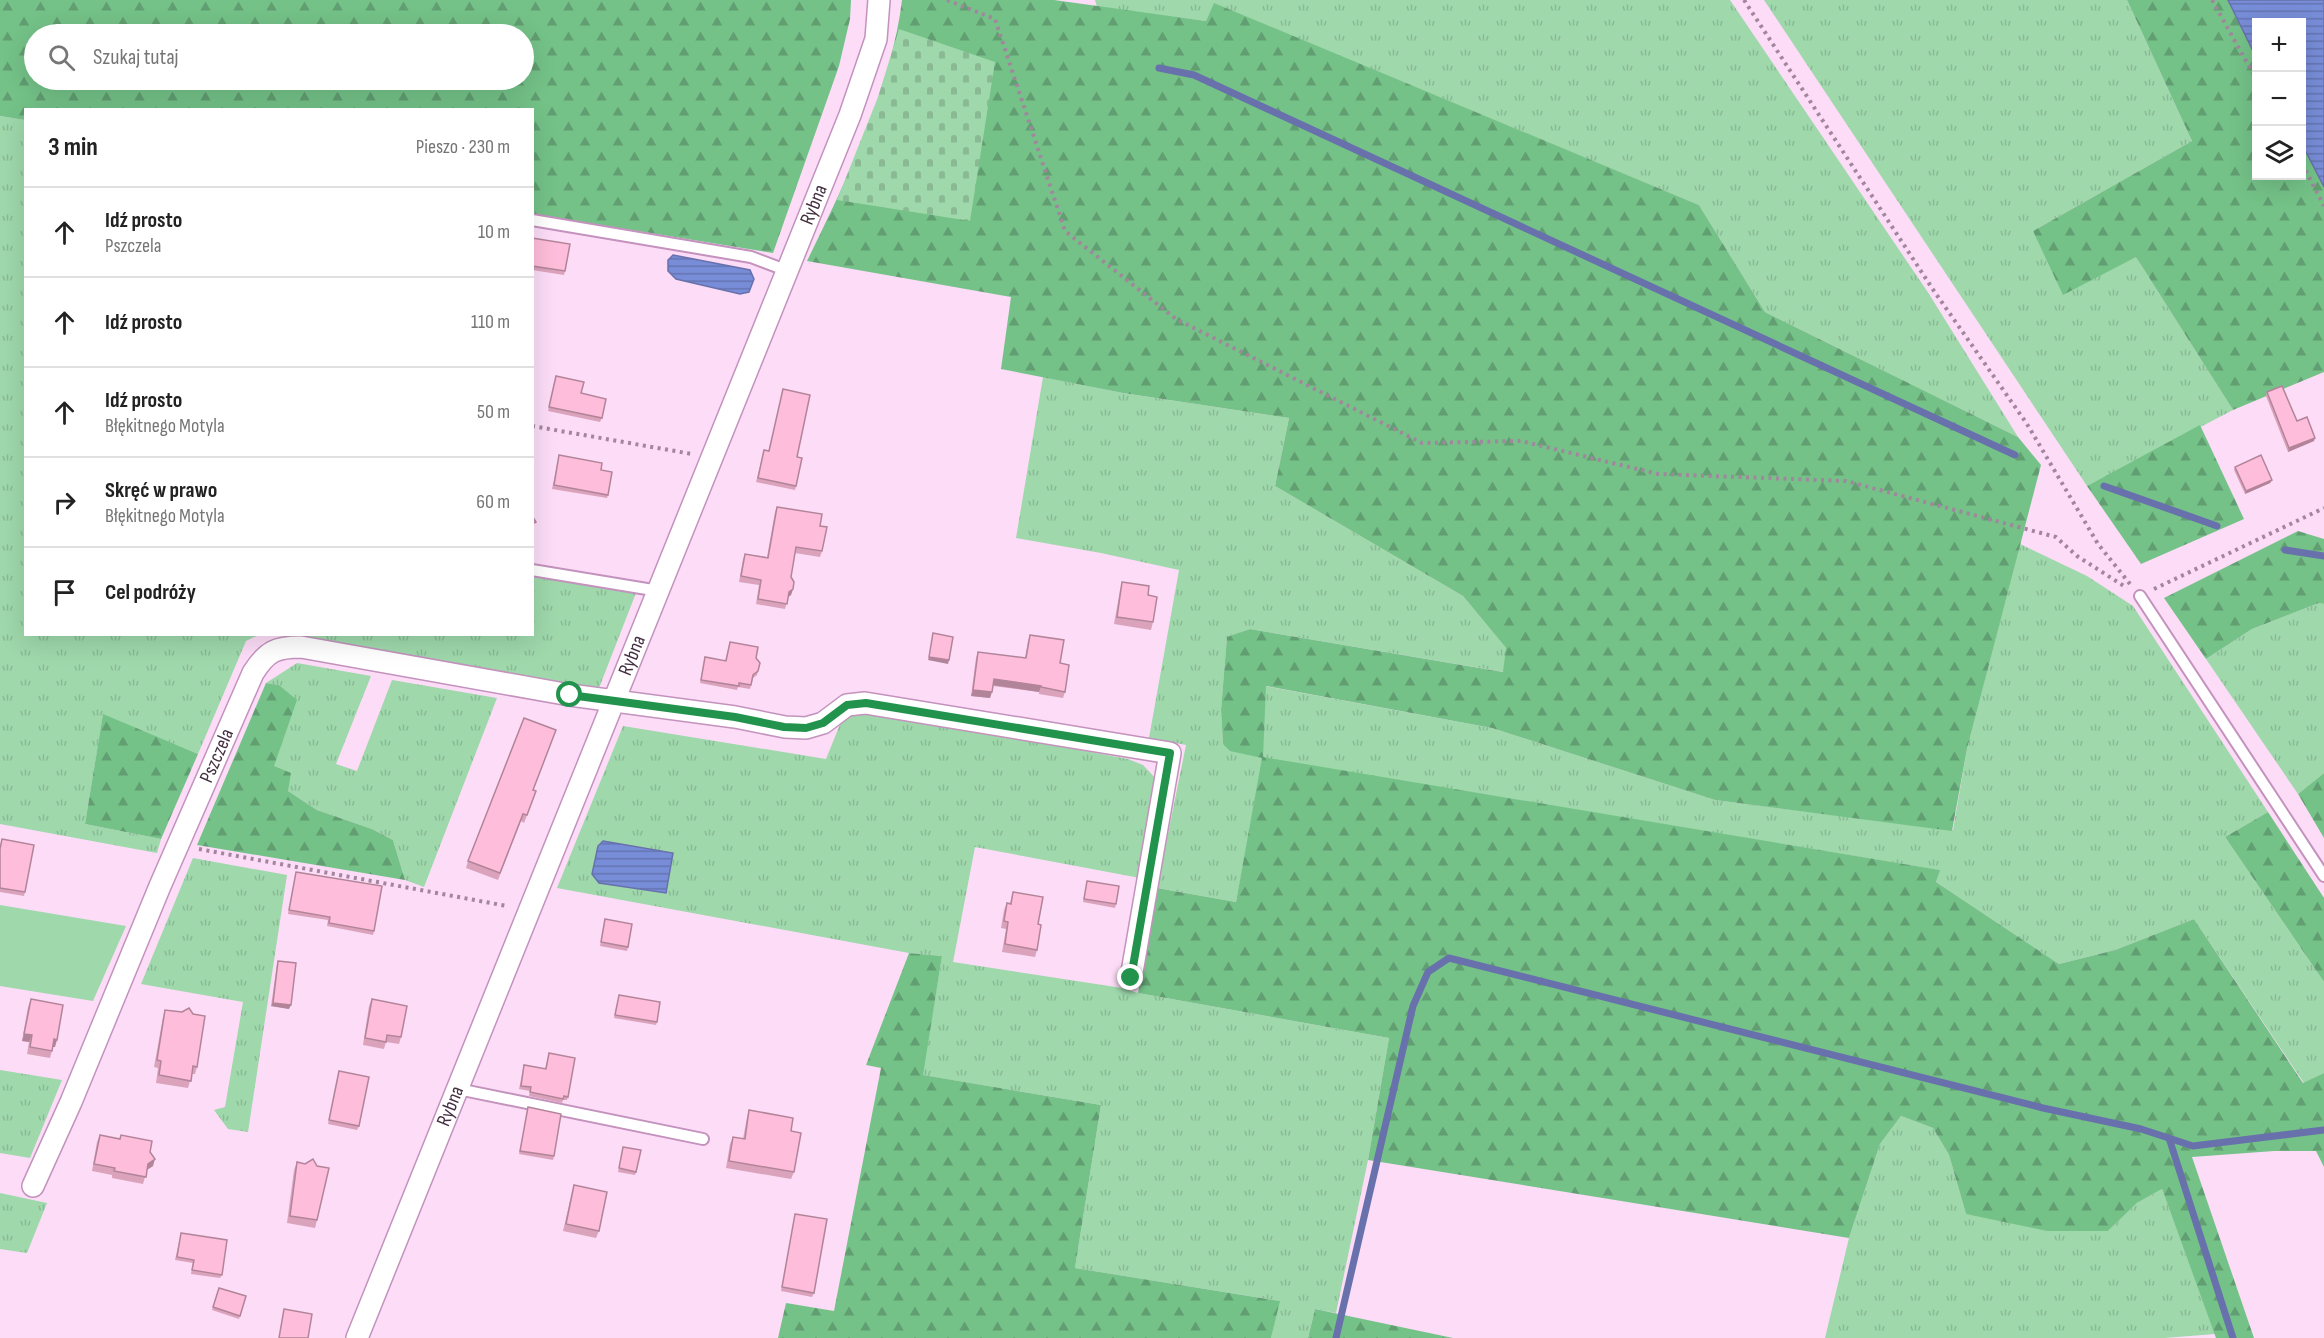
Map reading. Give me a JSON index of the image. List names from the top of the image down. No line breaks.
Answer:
{"streets":{"street":["Rybna","Pszczela"]},"crossings":[["Rybna","Pszczela"]],"page":{"map_buttons":["+","−"],"search":"Szukaj tutaj","heading":["3 min","Pieszo · 230 m"],"list":[["Idź prosto","Pszczela","10 m"],["Idź prosto","110 m"],["Idź prosto","Błękitnego Motyla","50 m"],["Skręć w prawo","Błękitnego Motyla","60 m"],"Cel podróży"]}}
